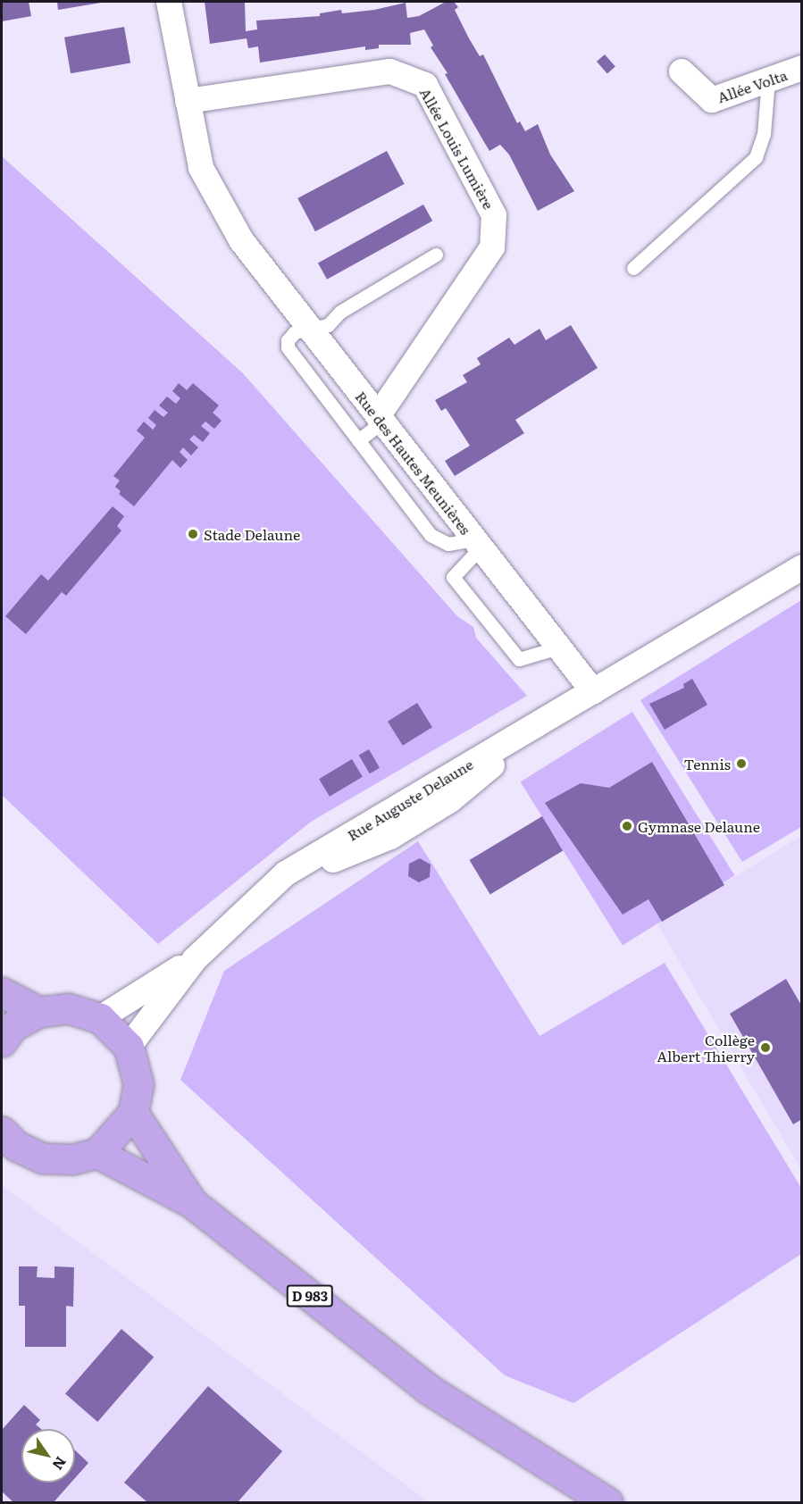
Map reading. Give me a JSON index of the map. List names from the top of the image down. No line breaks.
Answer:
{"streets":{"main road":["D 983"],"street":["Allée Volta","Allée Louis Lumière","Rue des Hautes Meunières","Rue Auguste Delaune"]},"crossings":[["Allée Louis Lumière","Rue des Hautes Meunières"],["Rue des Hautes Meunières","Rue Auguste Delaune"]],"places":["Stade Delaune","Tennis","Gymnase Delaune","Collège Albert Thierry"],"north":"bottom right"}
